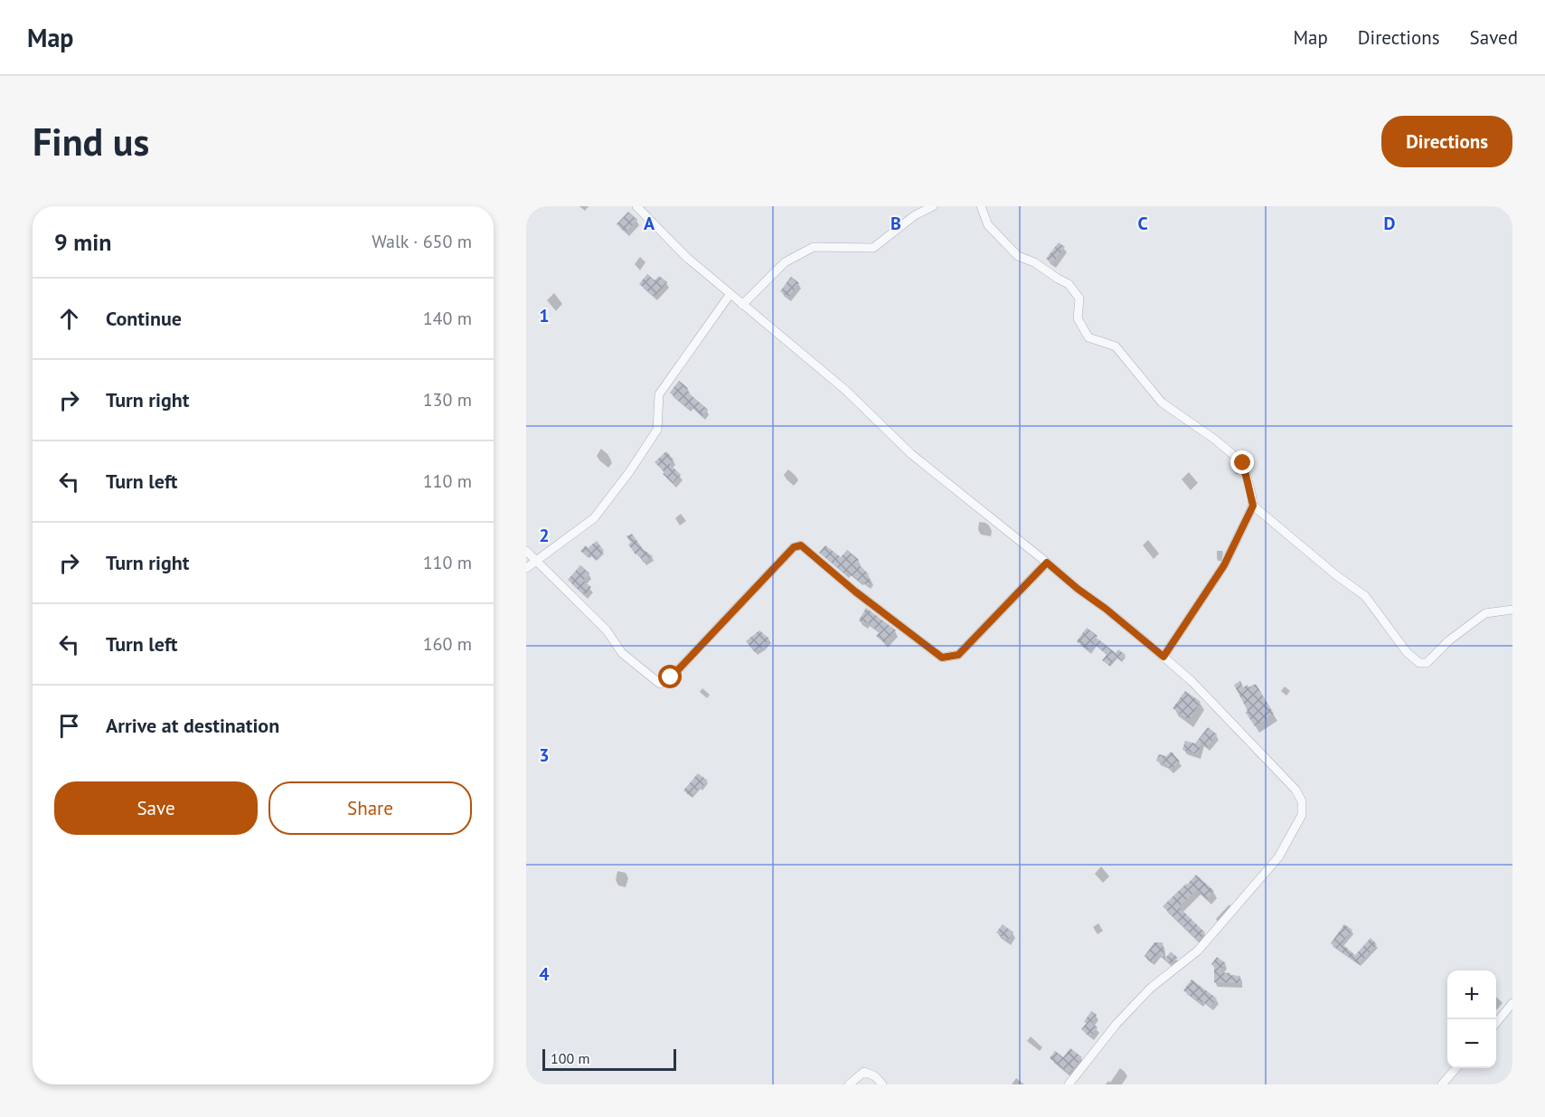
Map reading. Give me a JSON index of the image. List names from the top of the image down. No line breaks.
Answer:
{"scale_bar":"100 m","page":{"header":"Map","nav":["Map","Directions","Saved"],"buttons":["Directions",["Save","Share"]],"title":"Find us","heading":["9 min","Walk · 650 m"],"list":[["Continue","140 m"],["Turn right","130 m"],["Turn left","110 m"],["Turn right","110 m"],["Turn left","160 m"],"Arrive at destination"],"map_buttons":["+","−"],"scale":"100 m"},"grid":{"columns":["A","B","C","D"],"rows":["1","2","3","4"]}}
